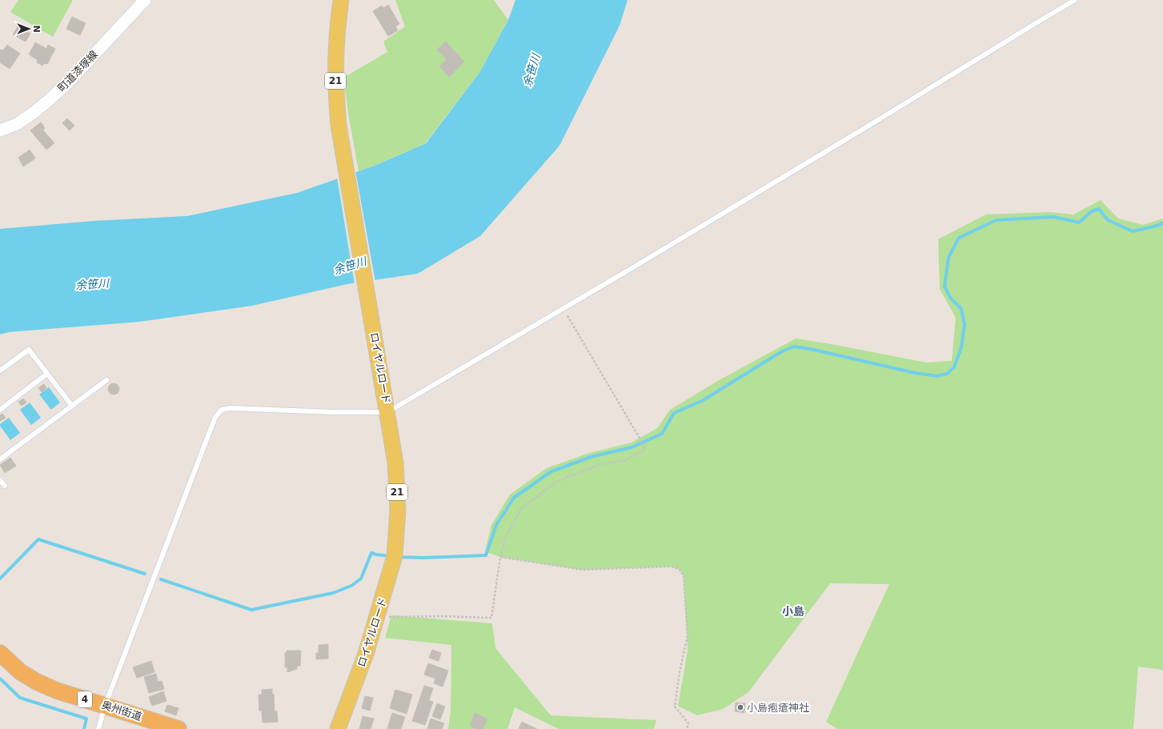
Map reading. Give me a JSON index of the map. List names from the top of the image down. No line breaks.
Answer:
{"streets":{"highway":["4","奥州街道"],"main road":["21","ロイヤルロード"],"street":["町道漆塚線"]},"districts":["小島"],"water":["余笹川"],"places":["小島疱瘡神社"],"north":"right"}
